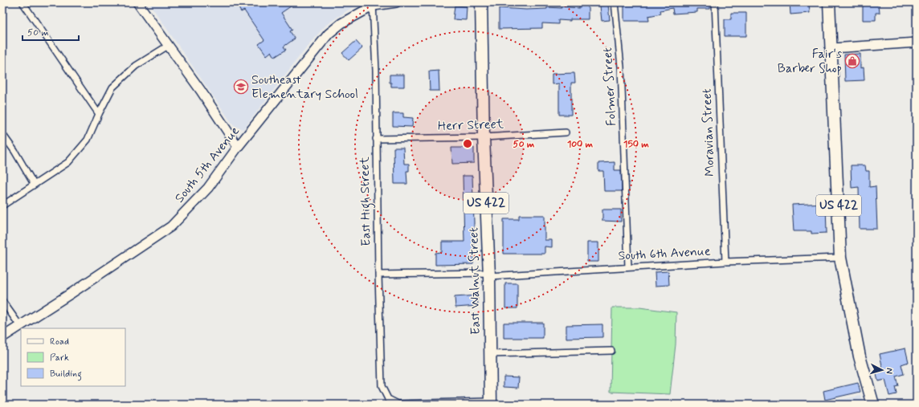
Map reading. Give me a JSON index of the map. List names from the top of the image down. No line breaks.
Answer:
{"streets":{"highway":["US 422","East Walnut Street"],"main road":["South 5th Avenue"],"street":["Folmer Street","Herr Street","Moravian Street","East High Street","South 6th Avenue"]},"crossings":[["Folmer Street","South 6th Avenue"],["Herr Street","East High Street"],["Herr Street","East Walnut Street"],["Moravian Street","South 6th Avenue"],["South 5th Avenue","East High Street"],["East High Street","South 6th Avenue"],["East High Street","East Walnut Street"],["US 422","South 6th Avenue"],["South 6th Avenue","East Walnut Street"]],"places":{"shop":["Fair's Barber Shop"],"school or university":["Southeast Elementary School"]},"legend":["Road","Park","Building"],"scale_bar":"50 m","north":"right","rings":["50 m","100 m","150 m"]}
